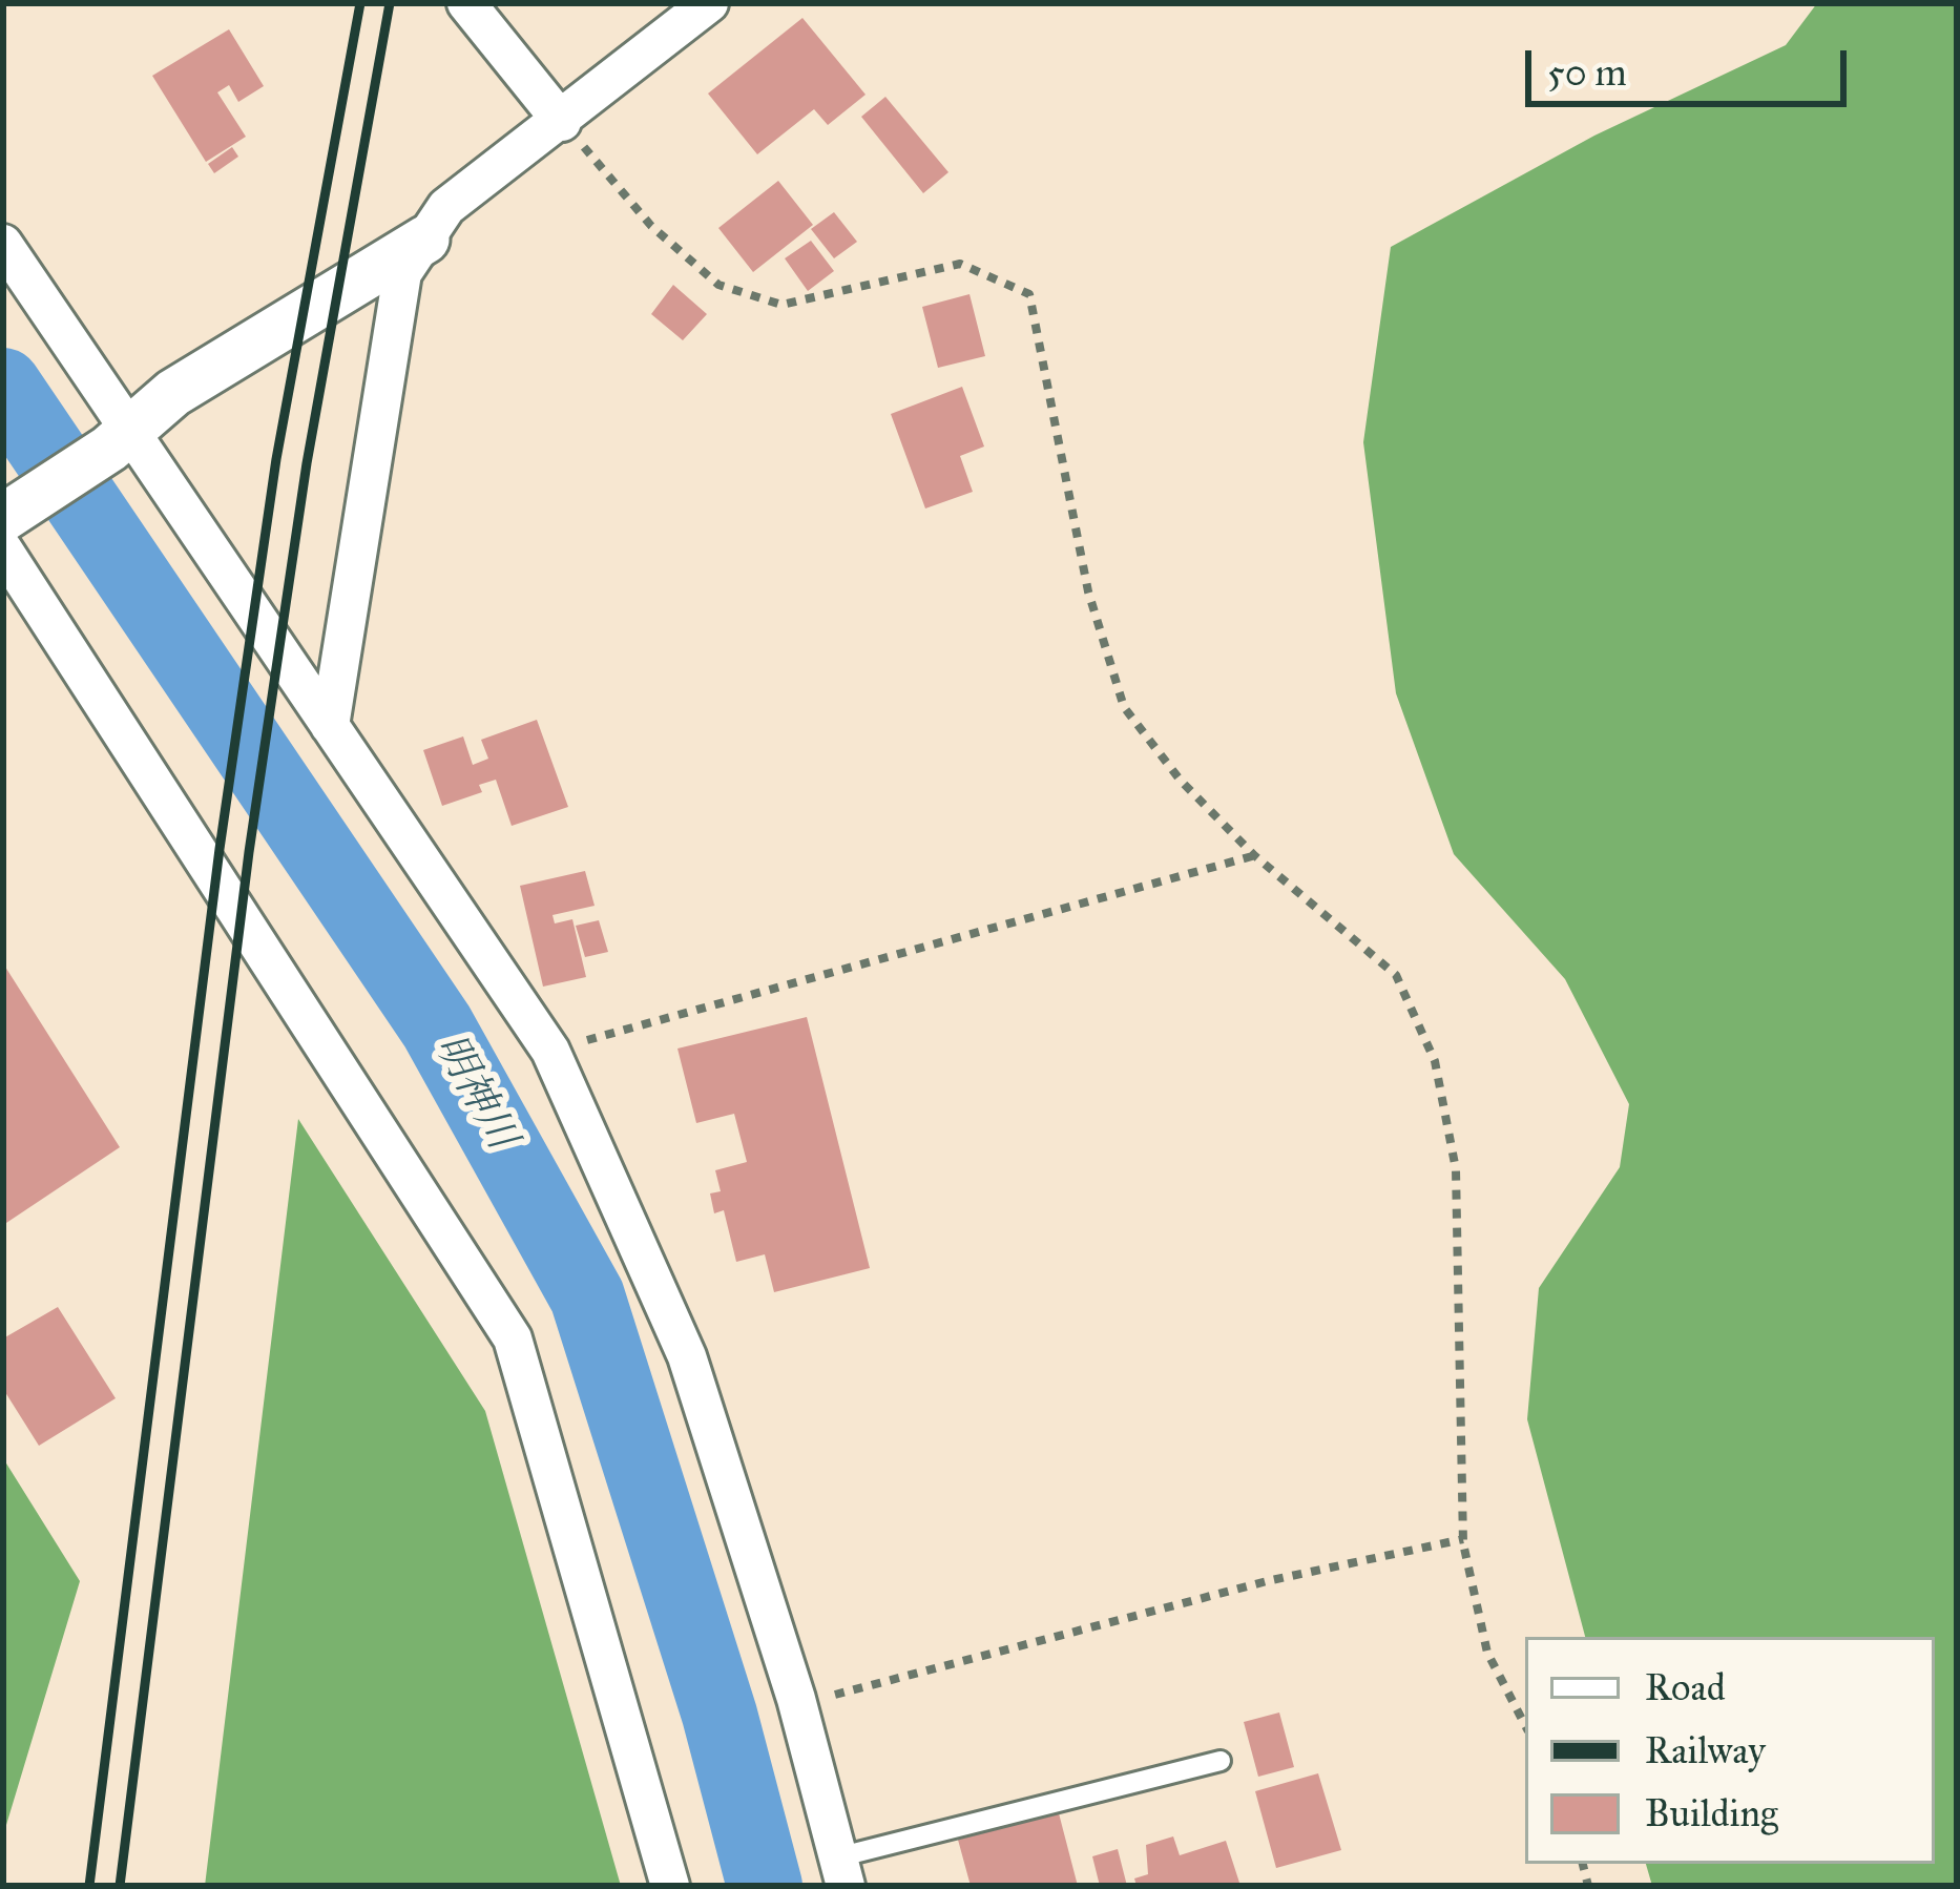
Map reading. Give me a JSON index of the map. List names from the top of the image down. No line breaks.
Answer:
{"water":["明神川"],"legend":["Road","Railway","Building"],"scale_bar":"50 m"}
